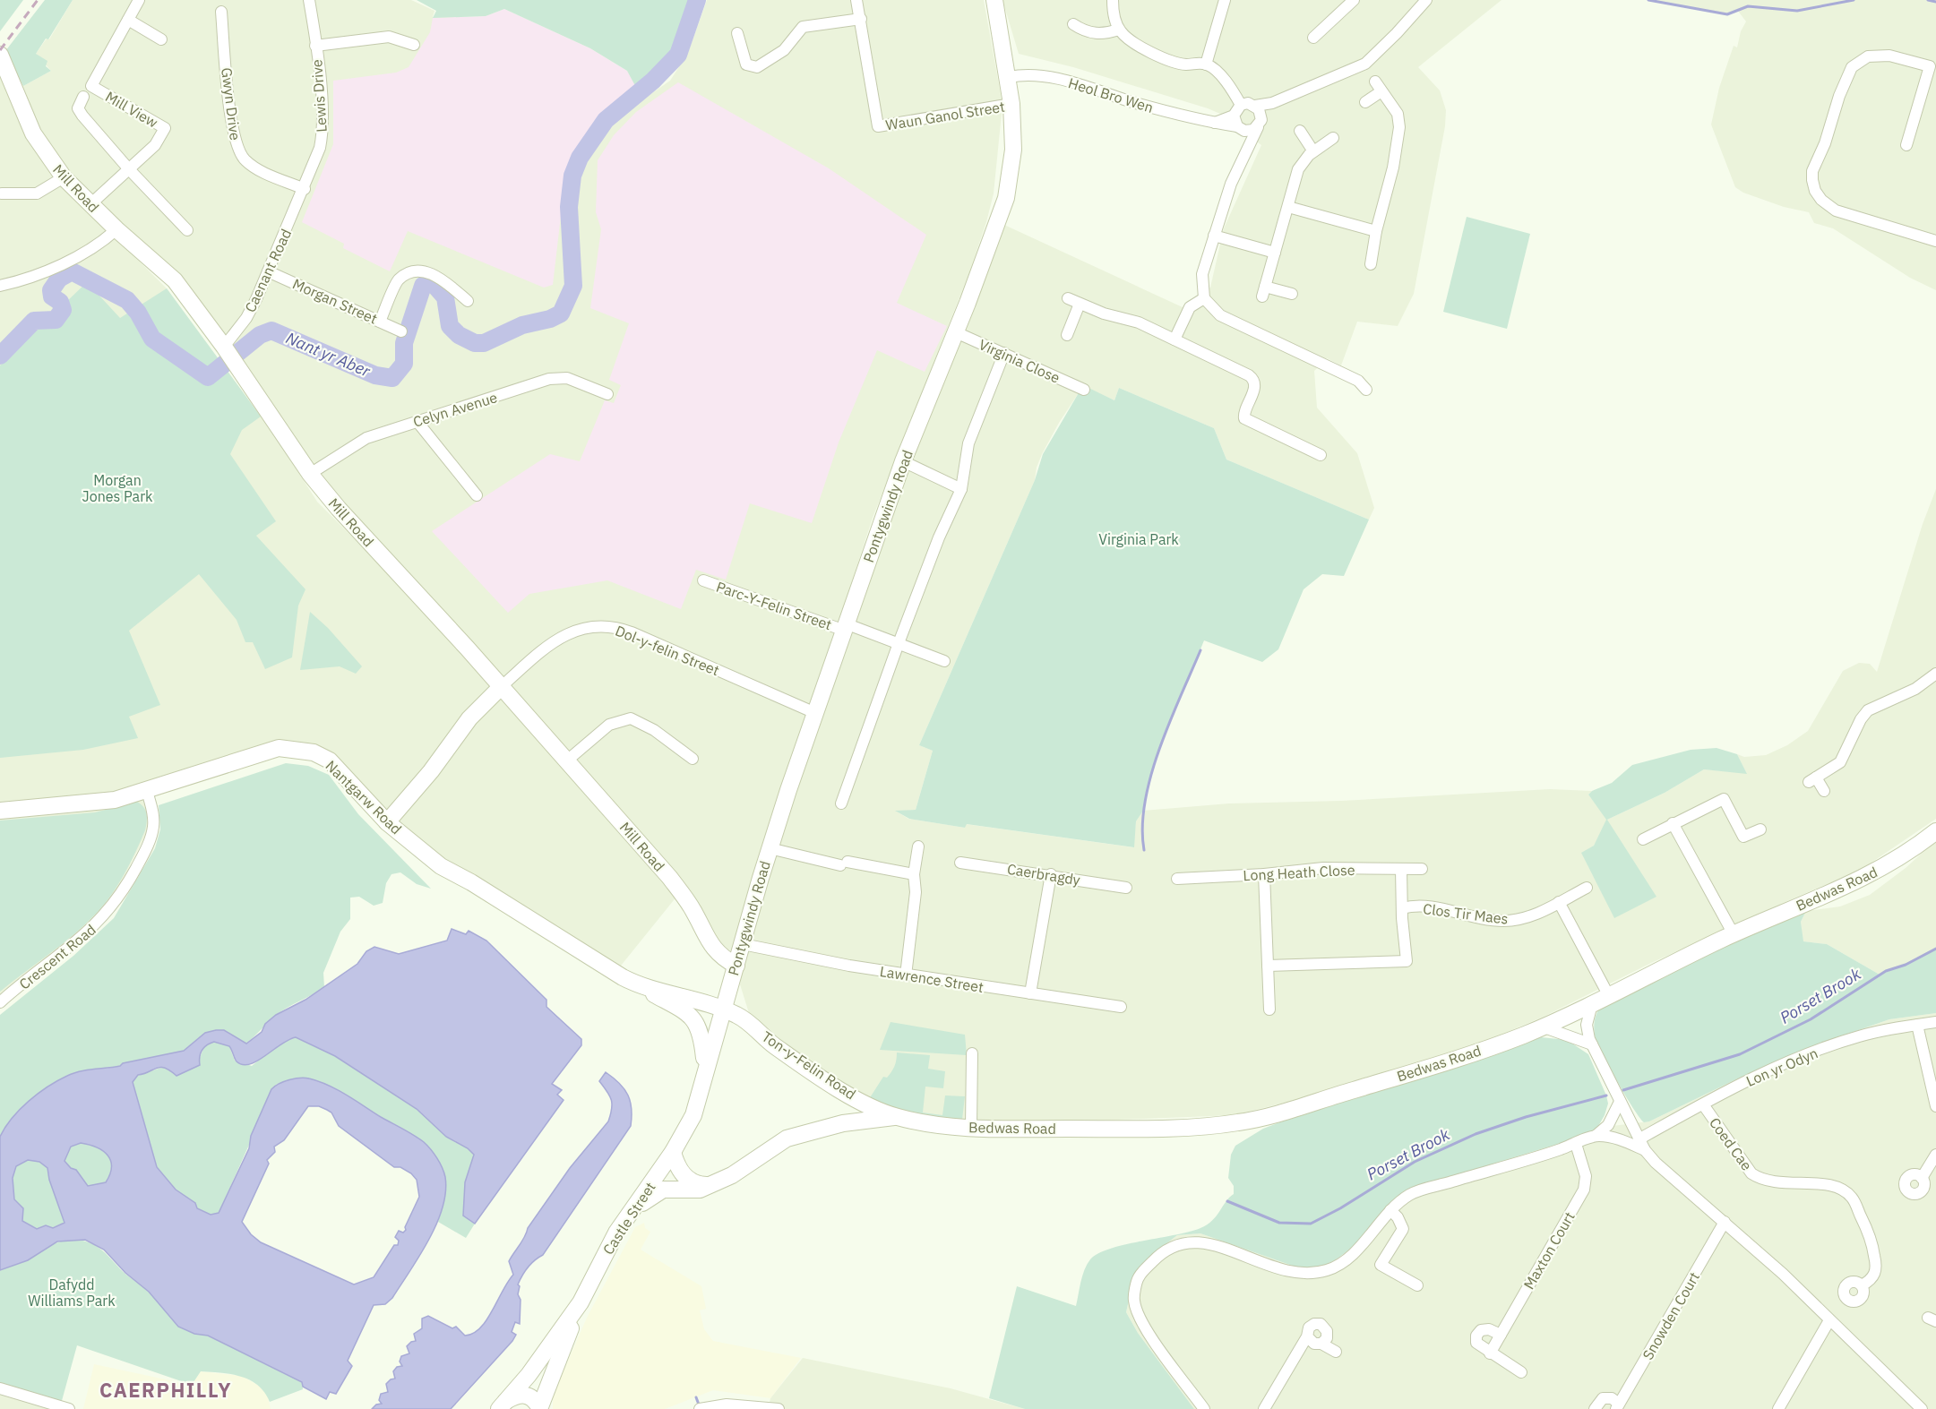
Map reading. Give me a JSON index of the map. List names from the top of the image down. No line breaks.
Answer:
{"streets":{"main road":["Mill Road","Pontygwindy Road","Nantgarw Road","Bedwas Road","Ton-y-Felin Road","Castle Street"],"street":["Heol Bro Wen","Lewis Drive","Gwyn Drive","Mill View","Waun Ganol Street","Caenant Road","Morgan Street","Virginia Close","Celyn Avenue","Parc-Y-Felin Street","Dol-y-felin Street","Long Heath Close","Caerbragdy","Clos Tir Maes","Crescent Road","Lawrence Street","Lon yr Odyn","Coed Cae","Maxton Court","Snowden Court"]},"crossings":[["Heol Bro Wen","Pontygwindy Road"],["Lewis Drive","Gwyn Drive"],["Lewis Drive","Caenant Road"],["Gwyn Drive","Caenant Road"],["Mill View","Mill Road"],["Waun Ganol Street","Pontygwindy Road"],["Mill Road","Caenant Road"],["Mill Road","Celyn Avenue"],["Mill Road","Pontygwindy Road"],["Mill Road","Dol-y-felin Street"],["Caenant Road","Morgan Street"],["Virginia Close","Pontygwindy Road"],["Pontygwindy Road","Parc-Y-Felin Street"],["Pontygwindy Road","Dol-y-felin Street"],["Pontygwindy Road","Lawrence Street"],["Pontygwindy Road","Ton-y-Felin Road"],["Pontygwindy Road","Castle Street"],["Nantgarw Road","Crescent Road"],["Bedwas Road","Ton-y-Felin Road"],["Ton-y-Felin Road","Castle Street"],["Lon yr Odyn","Coed Cae"]],"districts":["CAERPHILLY"],"water":["Nant yr Aber","Porset Brook"],"parks":["Morgan Jones Park","Virginia Park","Dafydd Williams Park"]}
